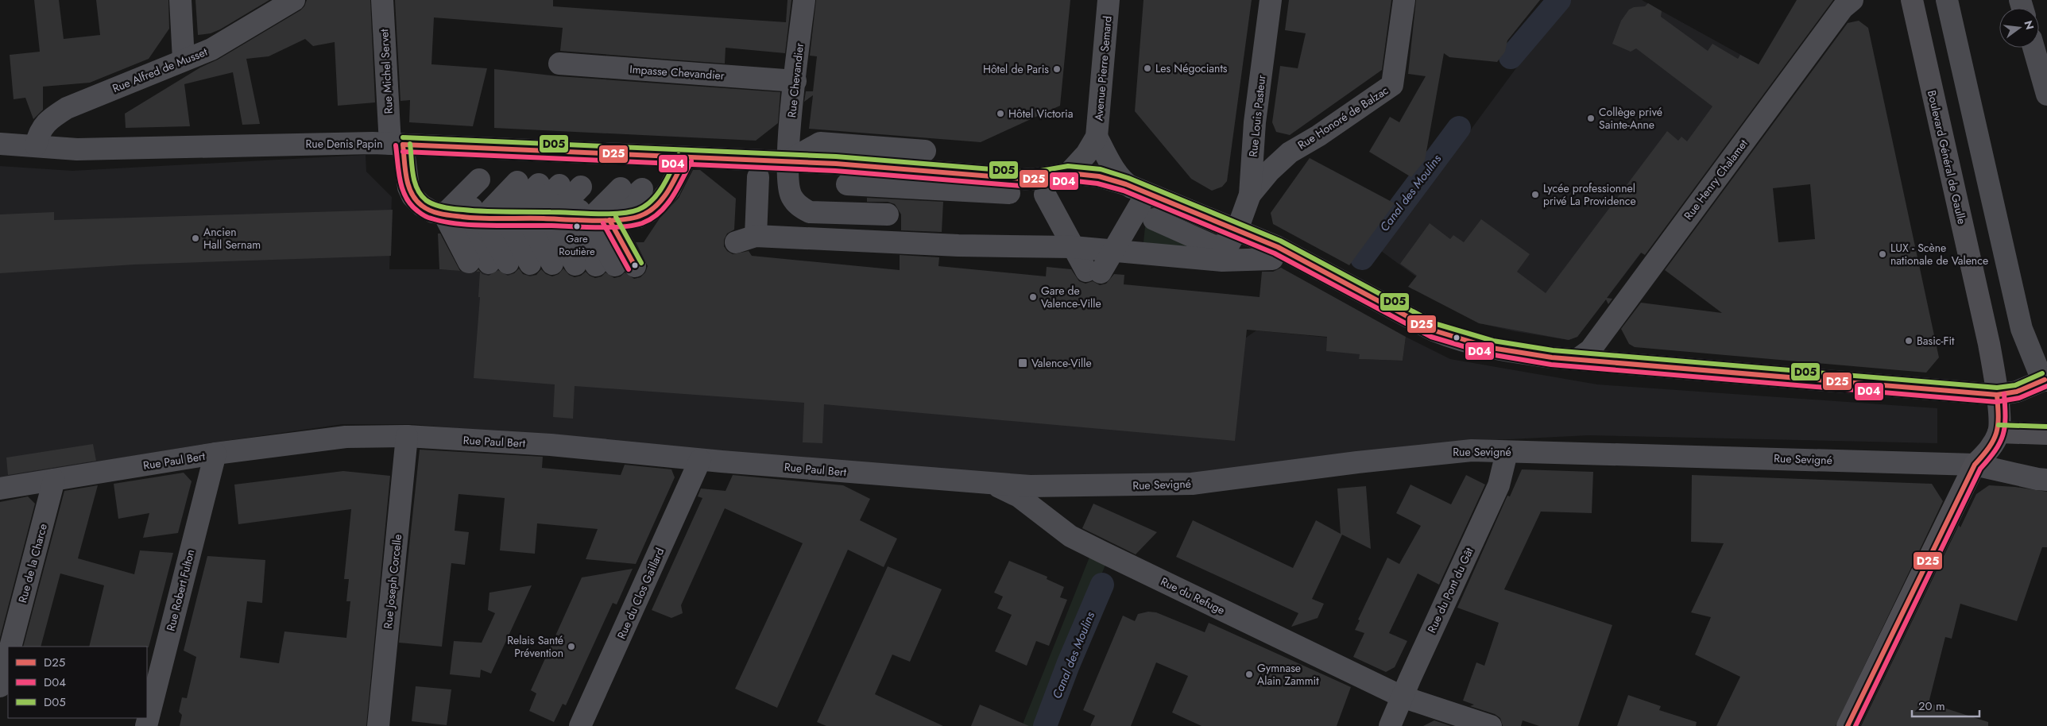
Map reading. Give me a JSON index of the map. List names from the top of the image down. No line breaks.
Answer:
{"streets":{"main road":["Boulevard Général de Gaulle"],"street":["Avenue Pierre Semard","Rue Alfred de Musset","Rue Michel Servet","Impasse Chevandier","Rue Chevandier","Rue Louis Pasteur","Rue Honoré de Balzac","Rue Denis Papin","Rue Henry Chalamet","Rue Paul Bert","Rue Sevigné","Rue de la Charce","Rue Joseph Corcelle","Rue Robert Fulton","Rue du Pont du Gât","Rue du Clos Gaillard","Rue du Refuge"]},"crossings":[["Rue Alfred de Musset","Rue Denis Papin"],["Rue Michel Servet","Rue Denis Papin"],["Impasse Chevandier","Rue Chevandier"],["Rue Chevandier","Rue Denis Papin"],["Rue Louis Pasteur","Rue Honoré de Balzac"],["Rue Louis Pasteur","Rue Denis Papin"],["Rue Denis Papin","Boulevard Général de Gaulle"],["Rue Denis Papin","Rue Henry Chalamet"],["Rue Paul Bert","Rue Sevigné"],["Rue Paul Bert","Rue de la Charce"],["Rue Paul Bert","Rue Joseph Corcelle"],["Rue Paul Bert","Rue Robert Fulton"],["Rue Paul Bert","Rue du Clos Gaillard"],["Rue Paul Bert","Rue du Refuge"],["Rue Sevigné","Rue du Pont du Gât"],["Rue Sevigné","Rue du Refuge"],["Rue du Pont du Gât","Rue du Refuge"]],"water":["Canal des Moulins"],"places":{"other":["Les Négociants","Hôtel de Paris","Hôtel Victoria","Collège privé Sainte-Anne","Lycée professionnel privé La Providence","Gare Routière","Ancien Hall Sernam","LUX - Scène nationale de Valence","Gare de Valence-Ville","Basic-Fit","Relais Santé Prévention","Gymnase Alain Zammit"],"transit":["Valence-Ville"]},"lines":["transit line D05","transit line D25","transit line D04"],"legend":["D25","D04","D05"],"scale_bar":"20 m","north":"right"}
